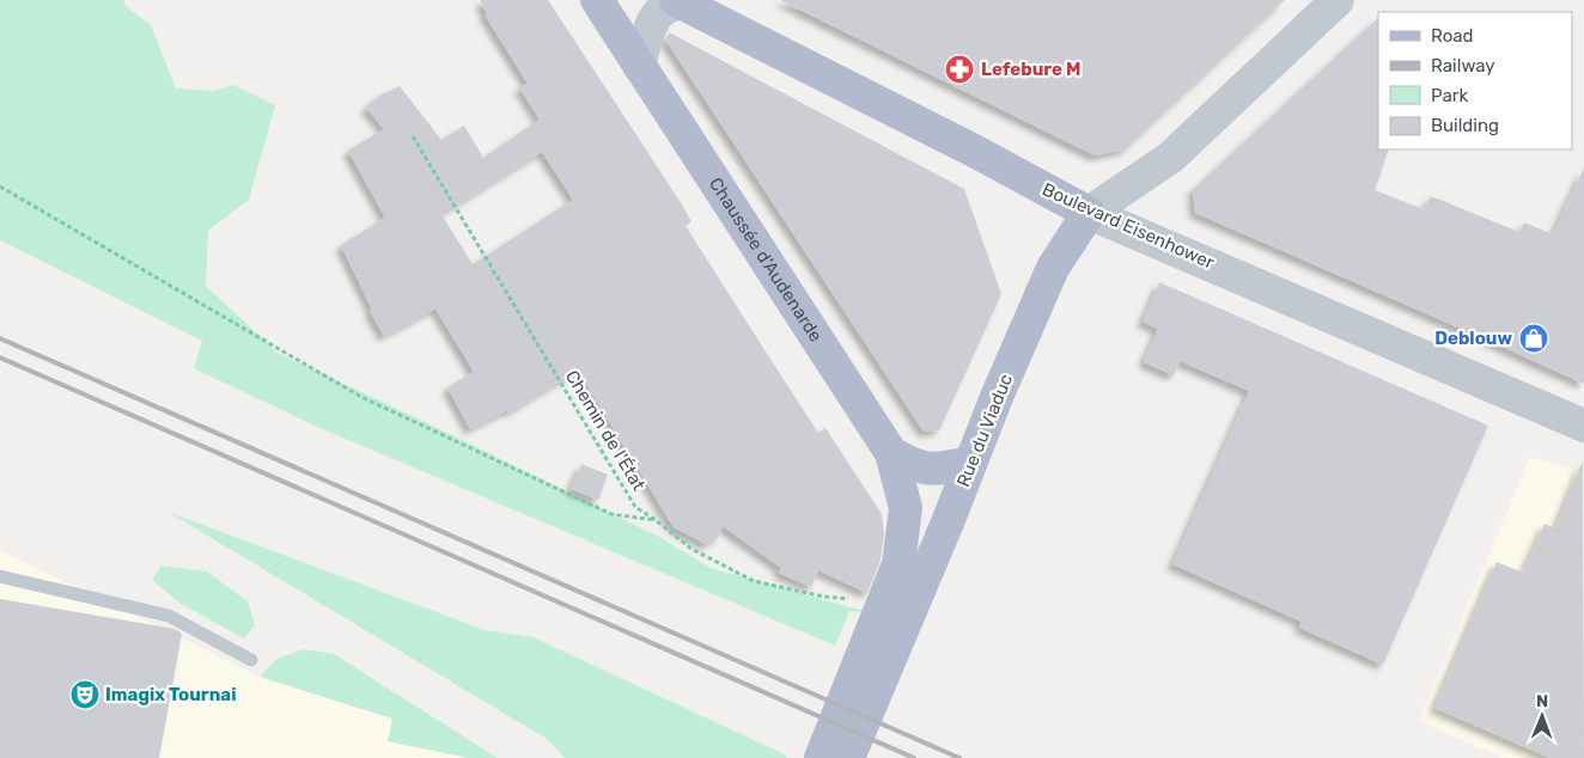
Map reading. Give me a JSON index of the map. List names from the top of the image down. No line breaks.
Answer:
{"streets":{"main road":["Boulevard Eisenhower","Chaussée d'Audenarde","Rue du Viaduc"],"path":["Chemin de l'État"]},"crossings":[["Boulevard Eisenhower","Rue du Viaduc"]],"places":{"pharmacy":["Lefebure M"],"shop":["Deblouw"],"theatre":["Imagix Tournai"]},"legend":["Road","Railway","Park","Building"],"north":"top"}
